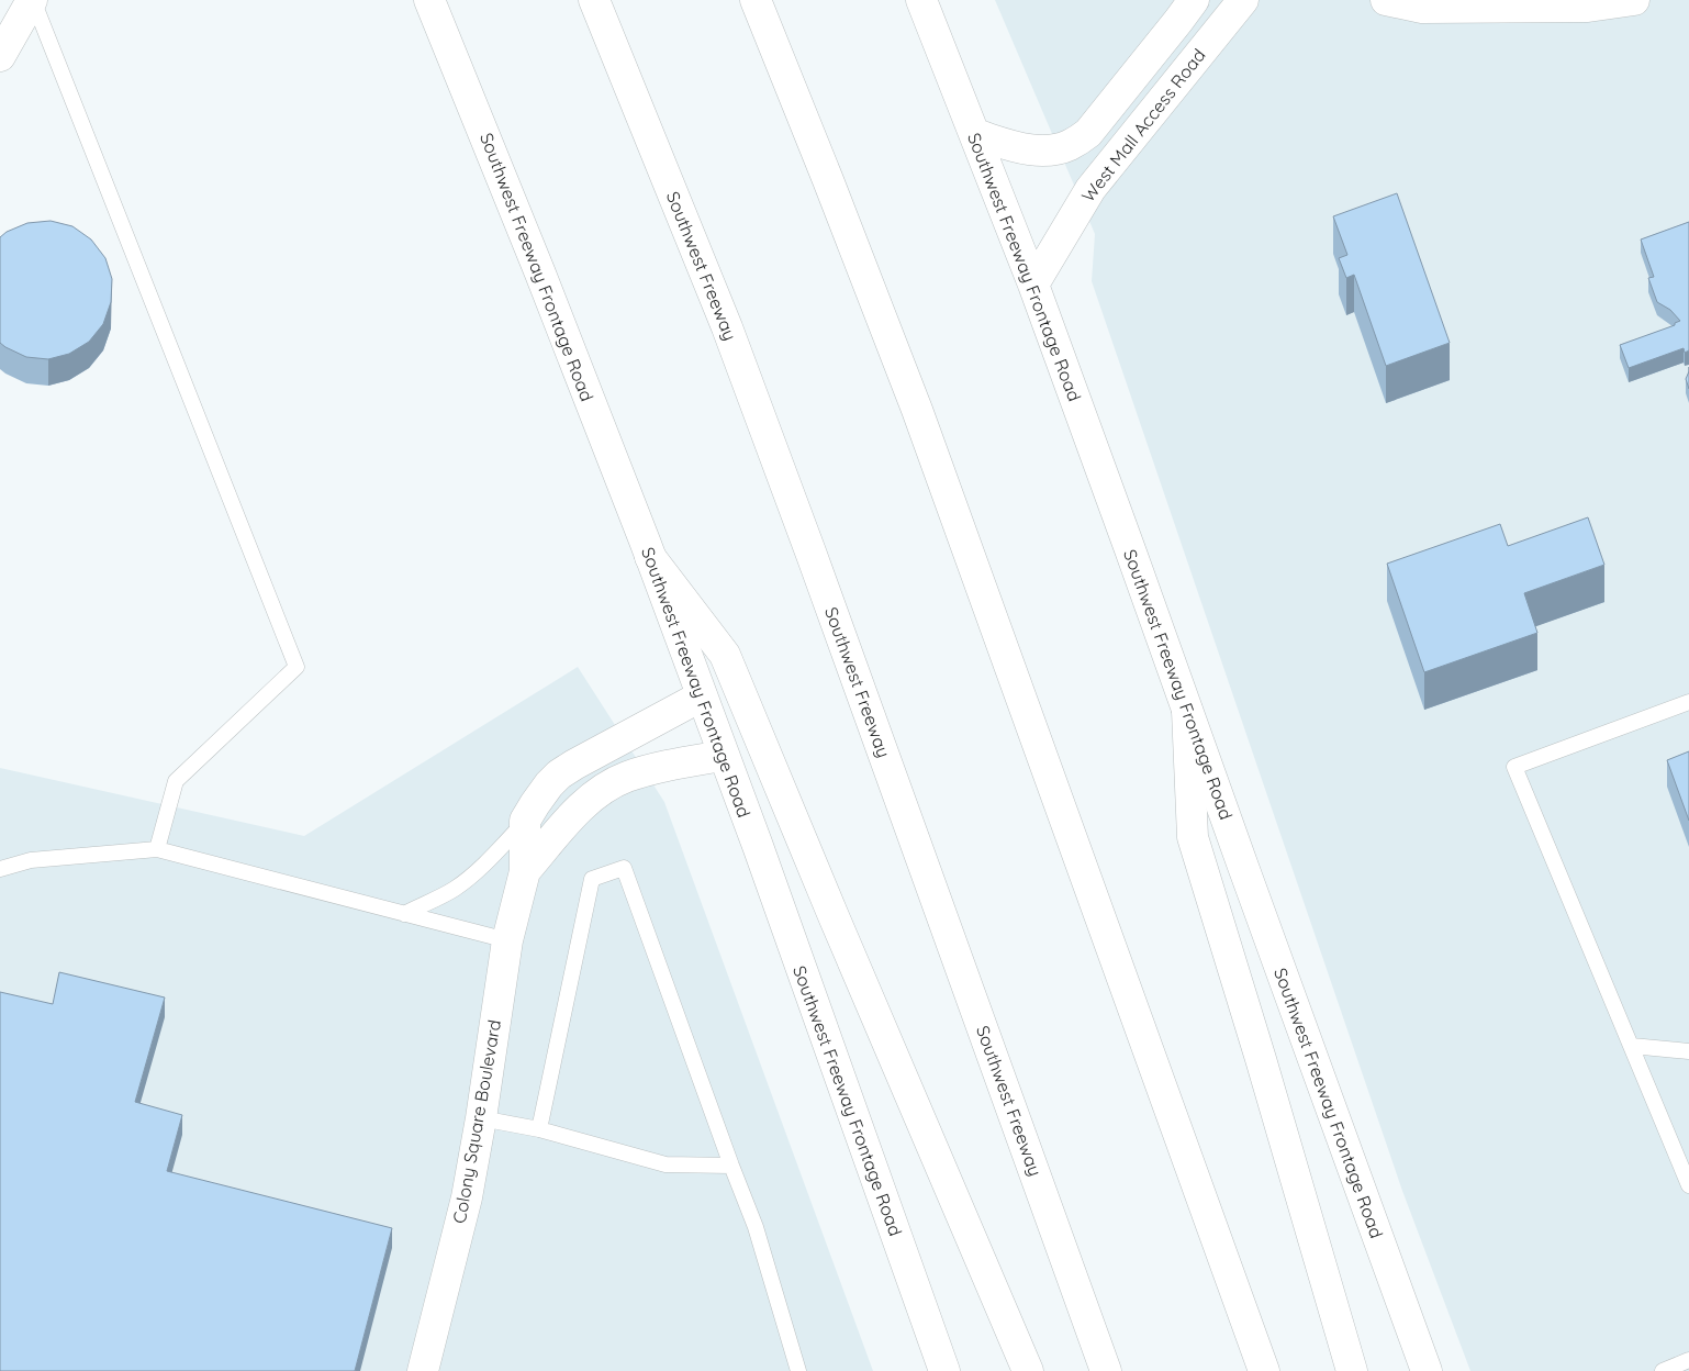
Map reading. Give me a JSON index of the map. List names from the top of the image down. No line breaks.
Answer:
{"streets":{"main road":["West Mall Access Road","Southwest Freeway","Southwest Freeway Frontage Road","Colony Square Boulevard"]},"crossings":[["West Mall Access Road","Southwest Freeway Frontage Road"],["Southwest Freeway Frontage Road","Colony Square Boulevard"]]}
